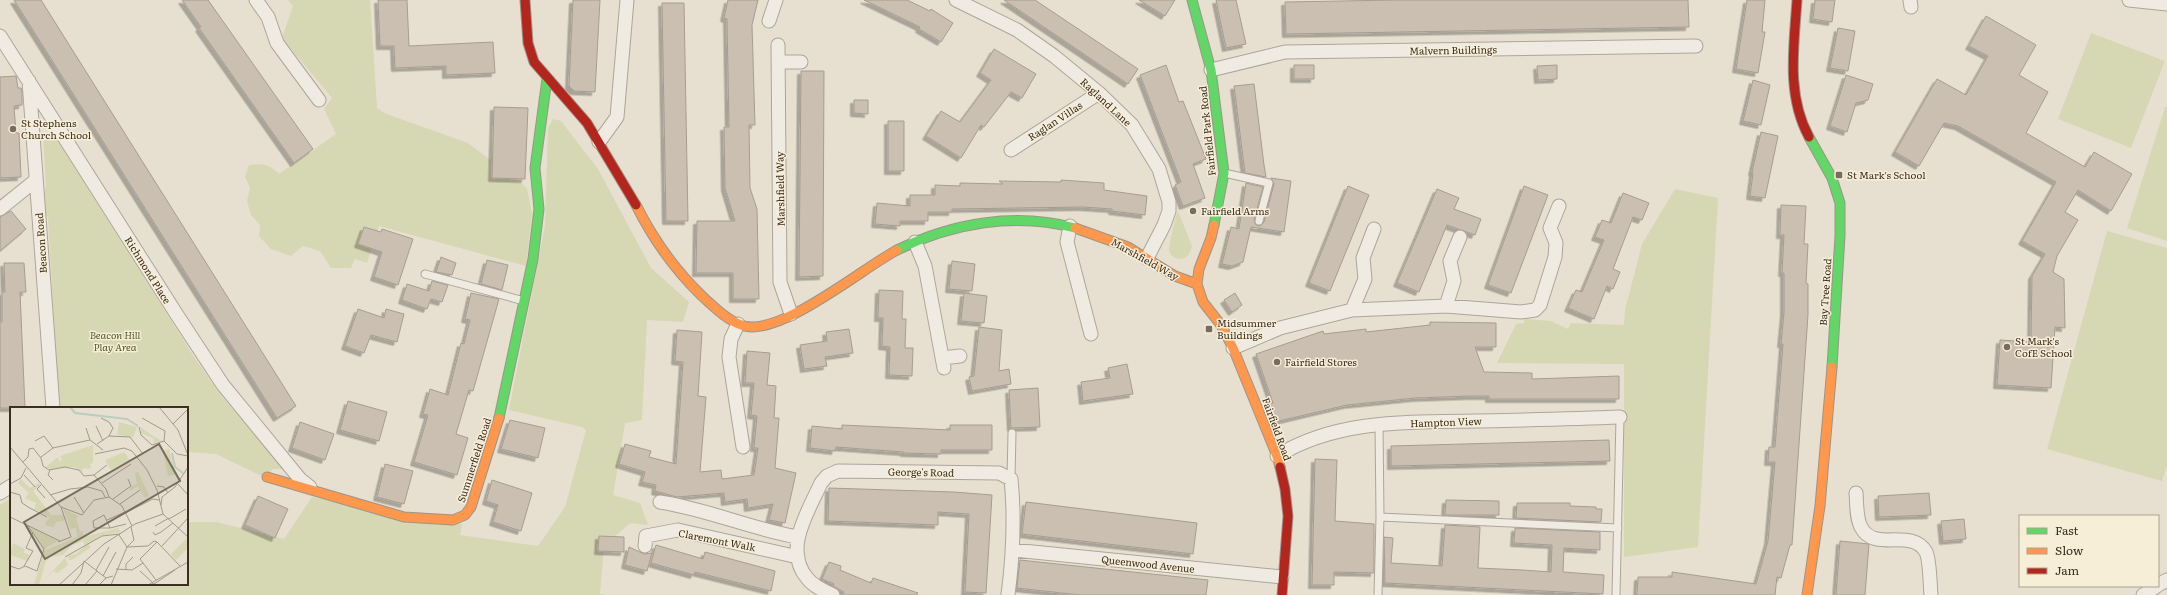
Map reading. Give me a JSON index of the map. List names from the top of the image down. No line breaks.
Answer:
{"streets":{"street":["Malvern Buildings","Ragland Lane","Raglan Villas","Fairfield Park Road","Marshfield Way","Beacon Road","Richmond Place","Bay Tree Road","Hampton View","Fairfield Road","Summerfield Road","George's Road","Claremont Walk","Queenwood Avenue"]},"crossings":[["Malvern Buildings","Fairfield Park Road"],["Ragland Lane","Raglan Villas"],["Ragland Lane","Marshfield Way"],["Fairfield Park Road","Marshfield Way"],["Fairfield Park Road","Fairfield Road"],["Marshfield Way","Fairfield Road"],["Marshfield Way","Summerfield Road"],["Beacon Road","Richmond Place"],["Richmond Place","Summerfield Road"],["Hampton View","Fairfield Road"],["Fairfield Road","Queenwood Avenue"],["George's Road","Claremont Walk"]],"parks":["Beacon Hill Play Area"],"places":{"other":["St Stephens Church School","Fairfield Arms","St Mark's CofE School","Fairfield Stores"],"transit":["St Mark's School","Midsummer Buildings"]},"legend":["Fast","Slow","Jam"]}
